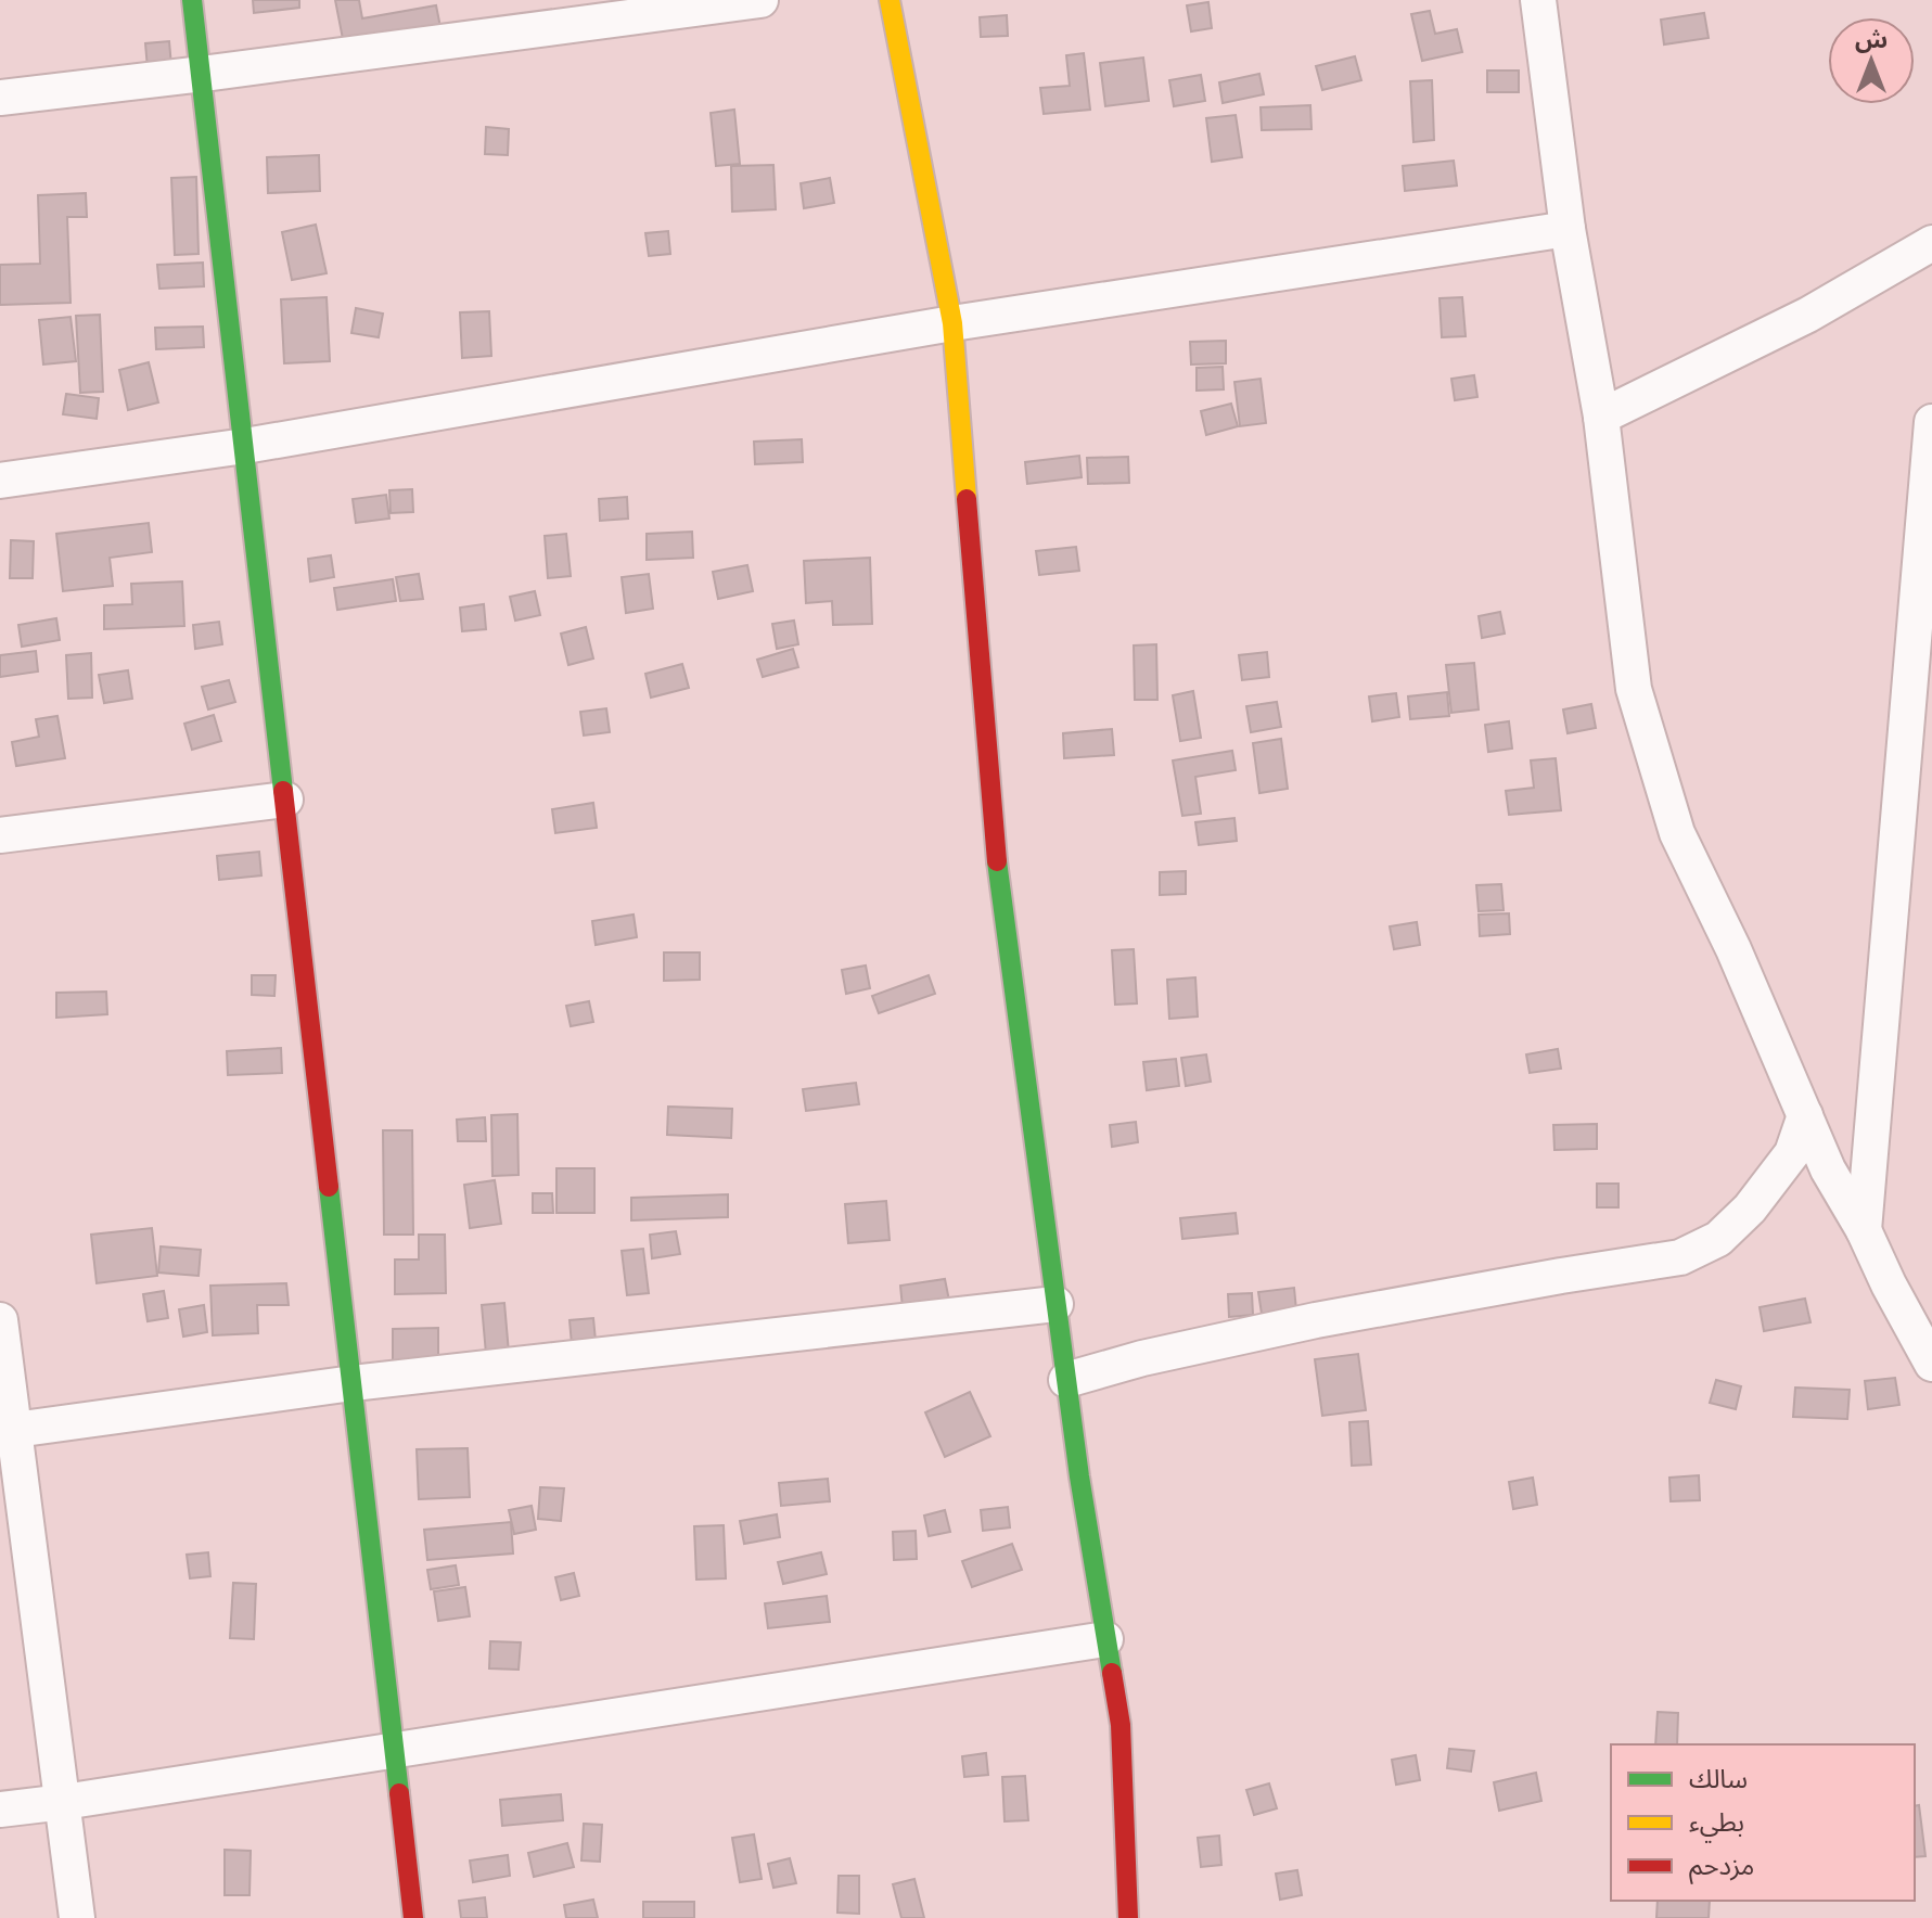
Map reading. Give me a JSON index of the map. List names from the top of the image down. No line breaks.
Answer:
{"legend":["سالك","بطيء","مزدحم"],"north":"top"}
